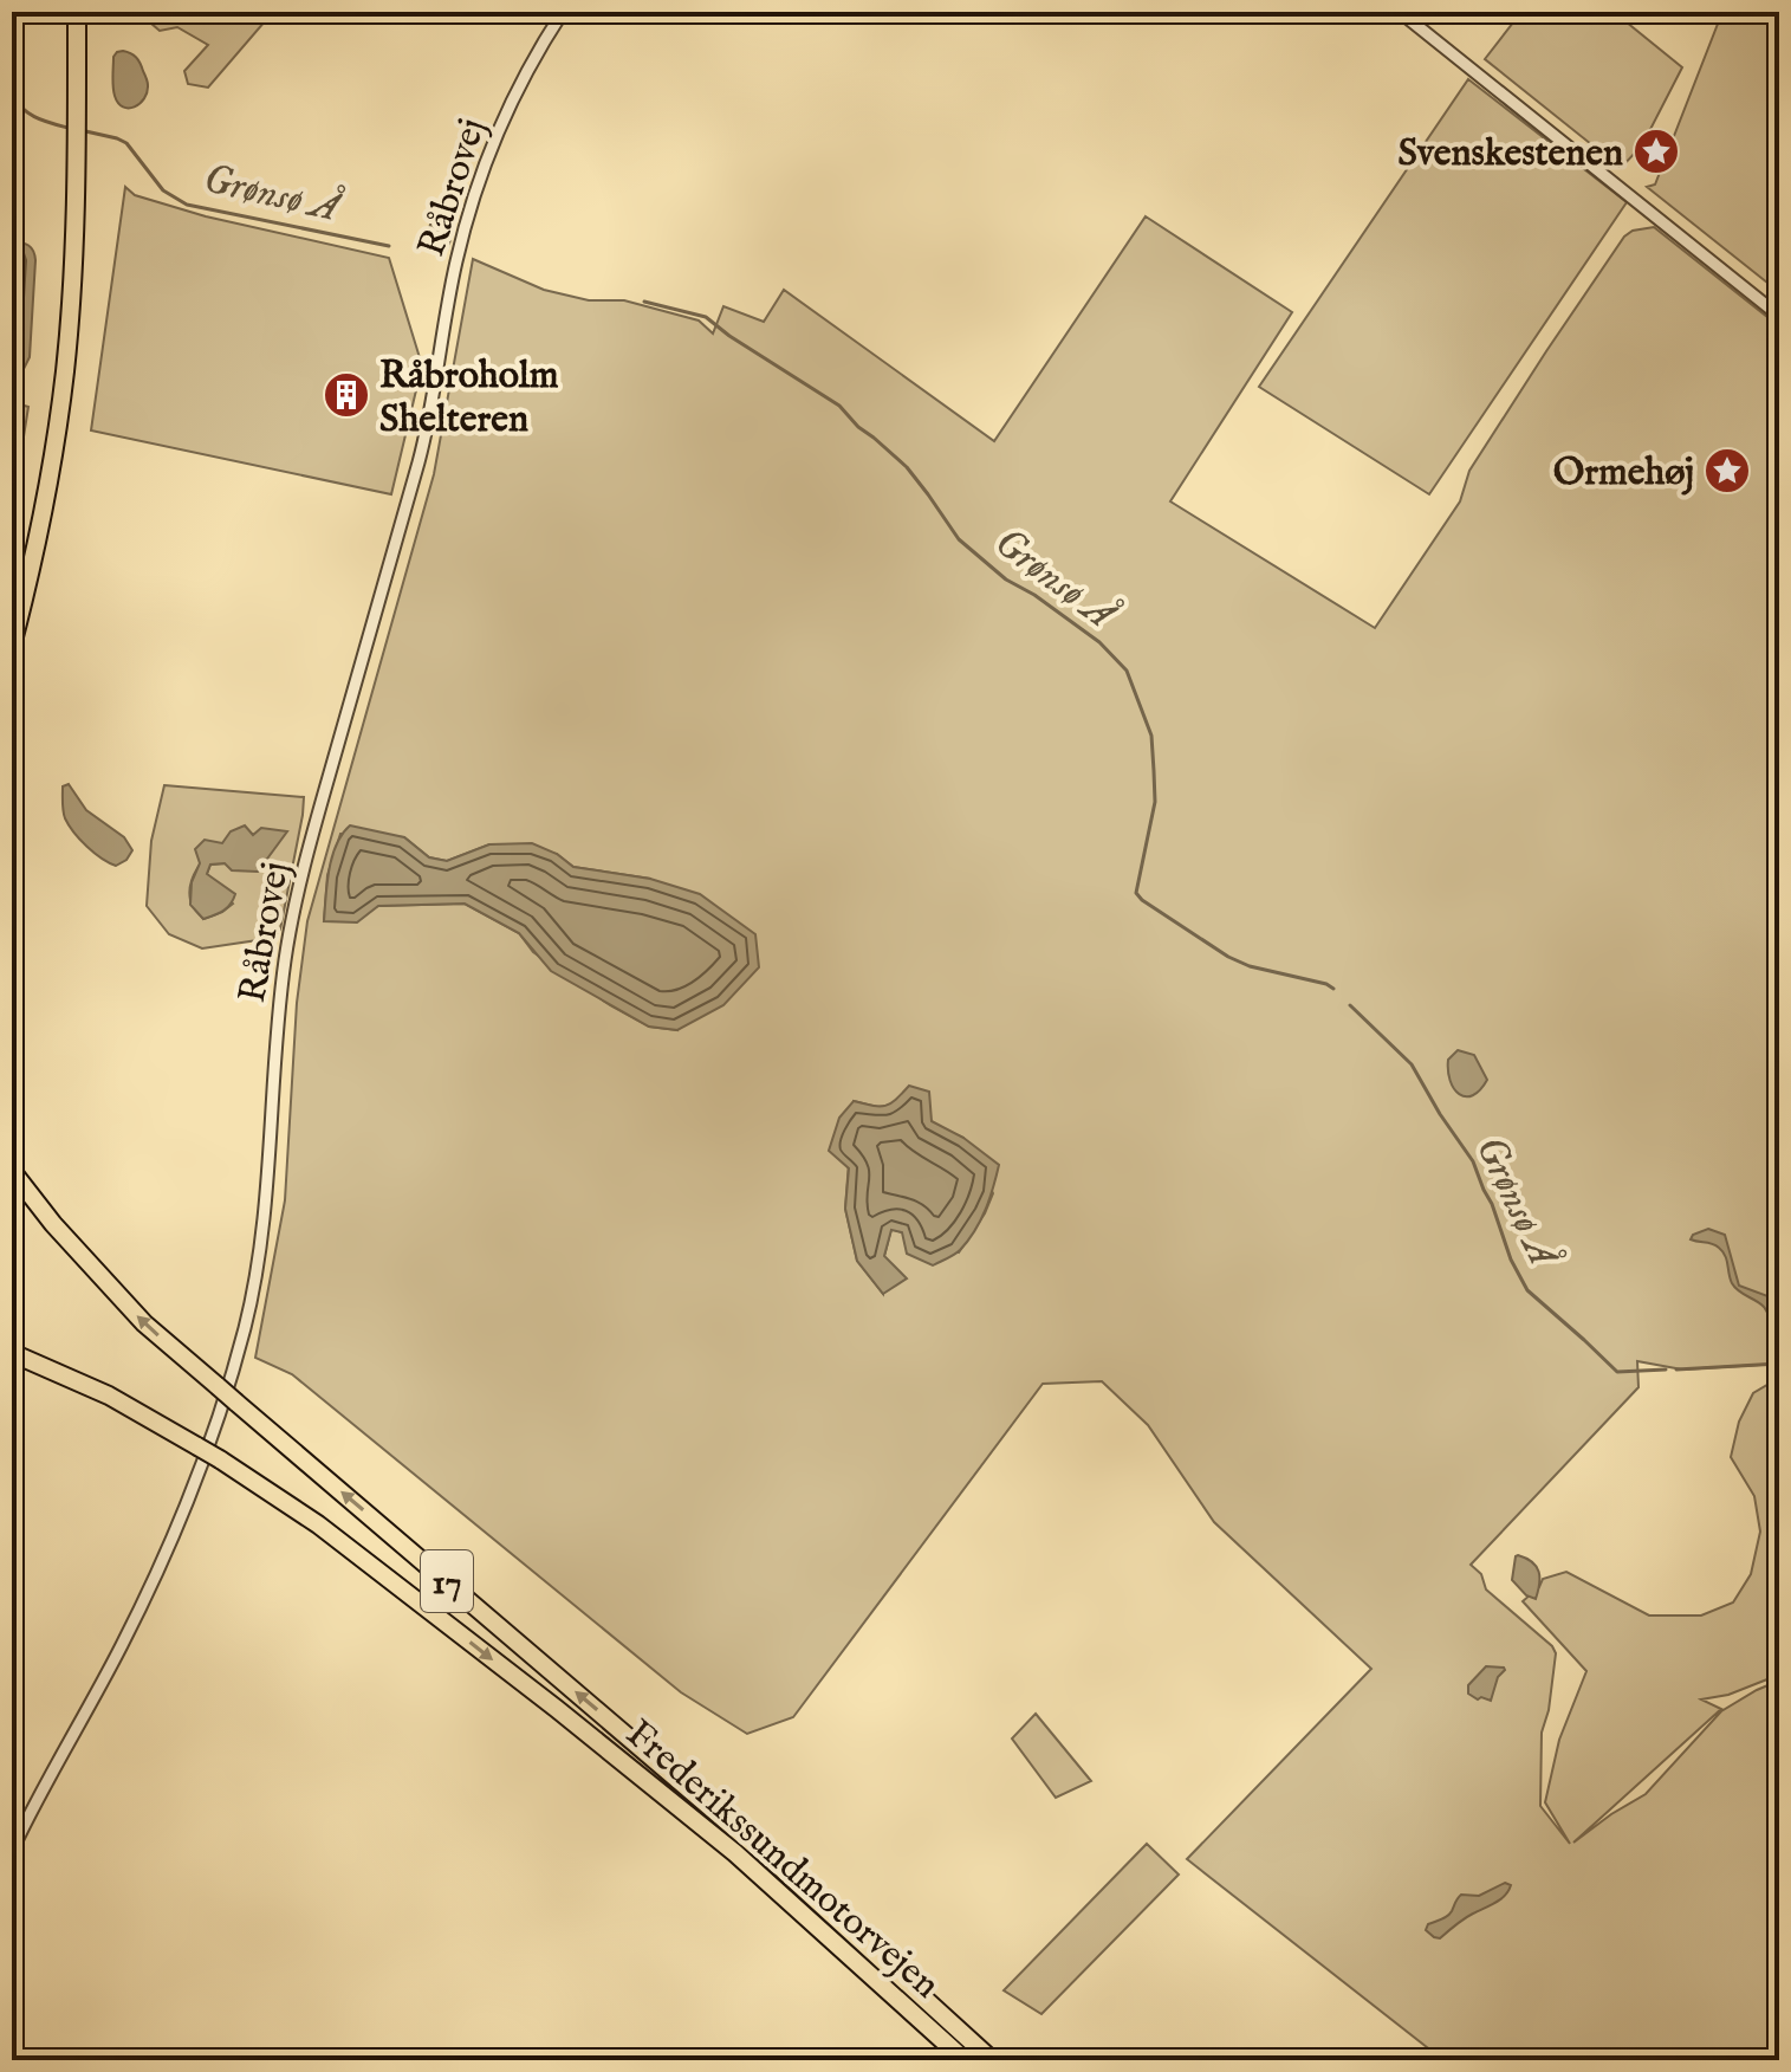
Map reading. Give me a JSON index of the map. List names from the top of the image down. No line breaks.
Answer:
{"streets":{"highway":["17","Frederikssundmotorvejen"],"street":["Råbrovej"]},"water":["Grønsø Å"],"places":{"place":["Svenskestenen","Ormehøj"],"building":["Råbroholm Shelteren"]}}
